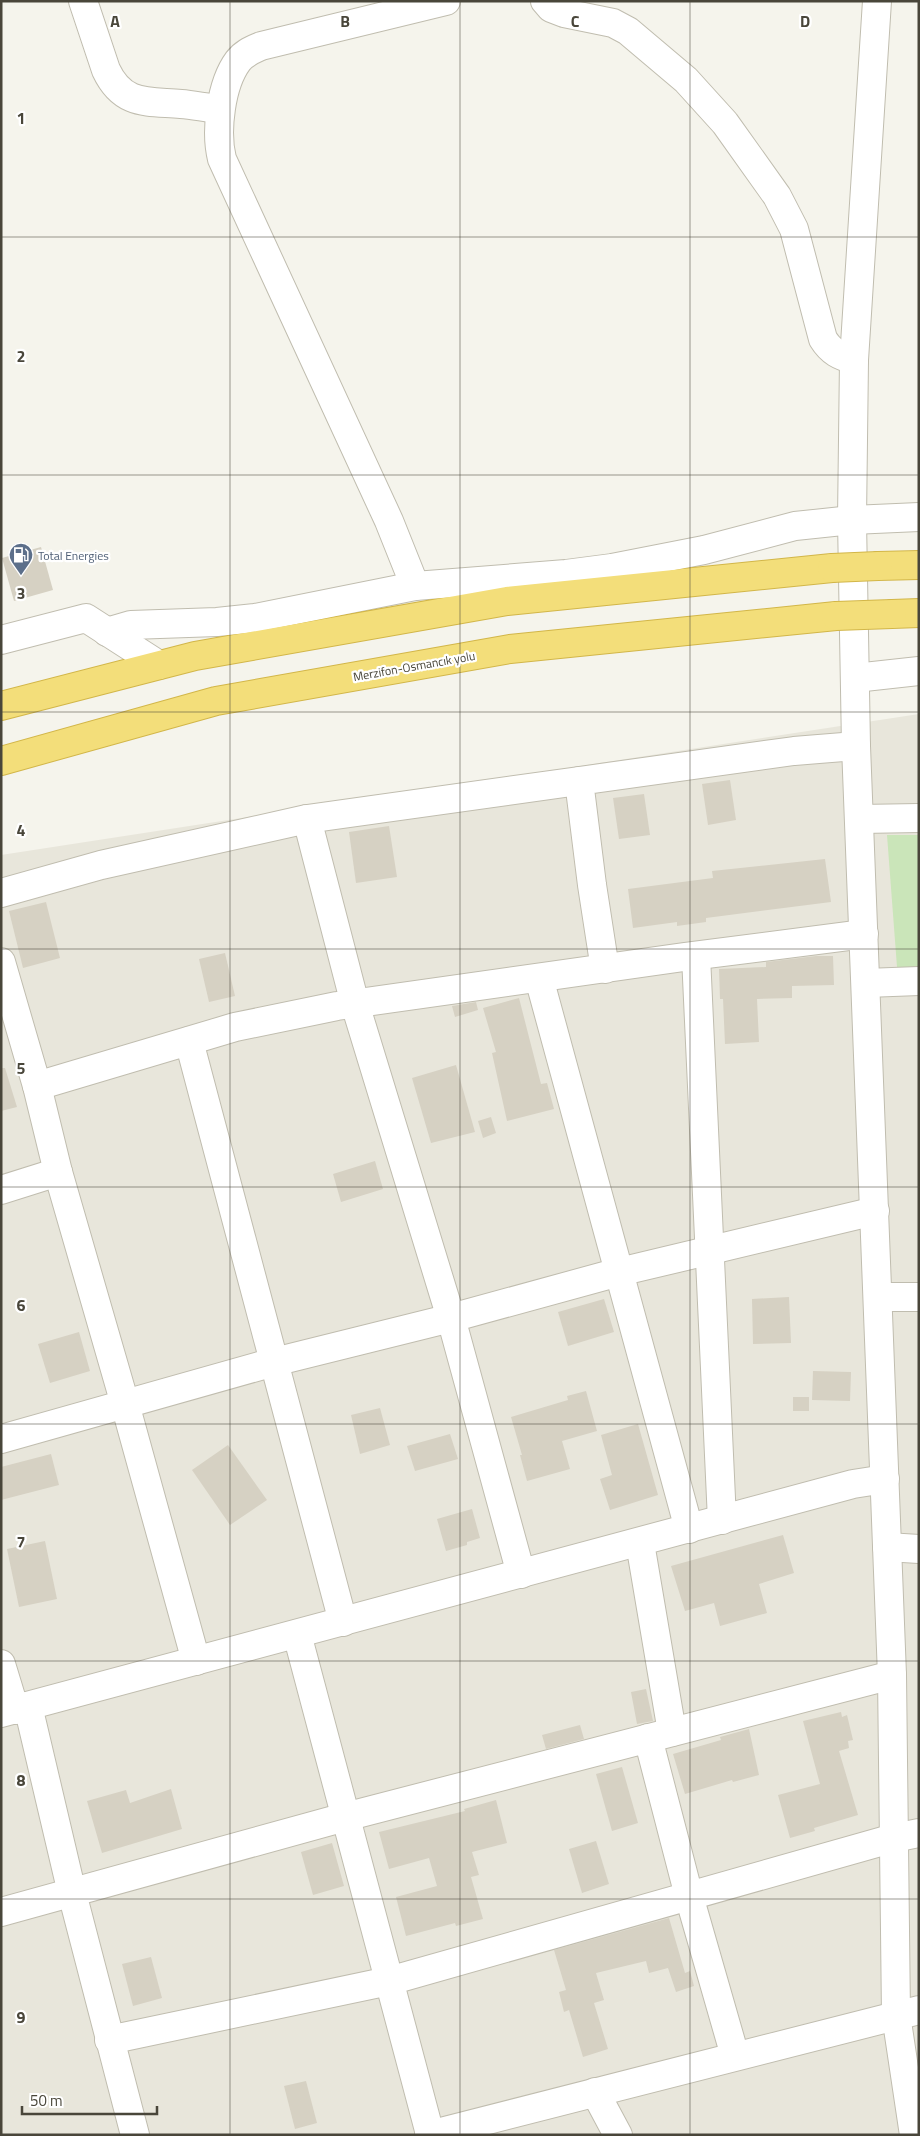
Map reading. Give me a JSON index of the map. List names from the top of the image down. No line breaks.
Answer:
{"streets":{"highway":["Merzifon-Osmancık yolu"]},"places":{"fuel station":["Total Energies"]},"scale_bar":"50 m","grid":{"columns":["A","B","C","D"],"rows":["1","2","3","4","5","6","7","8","9"]}}
